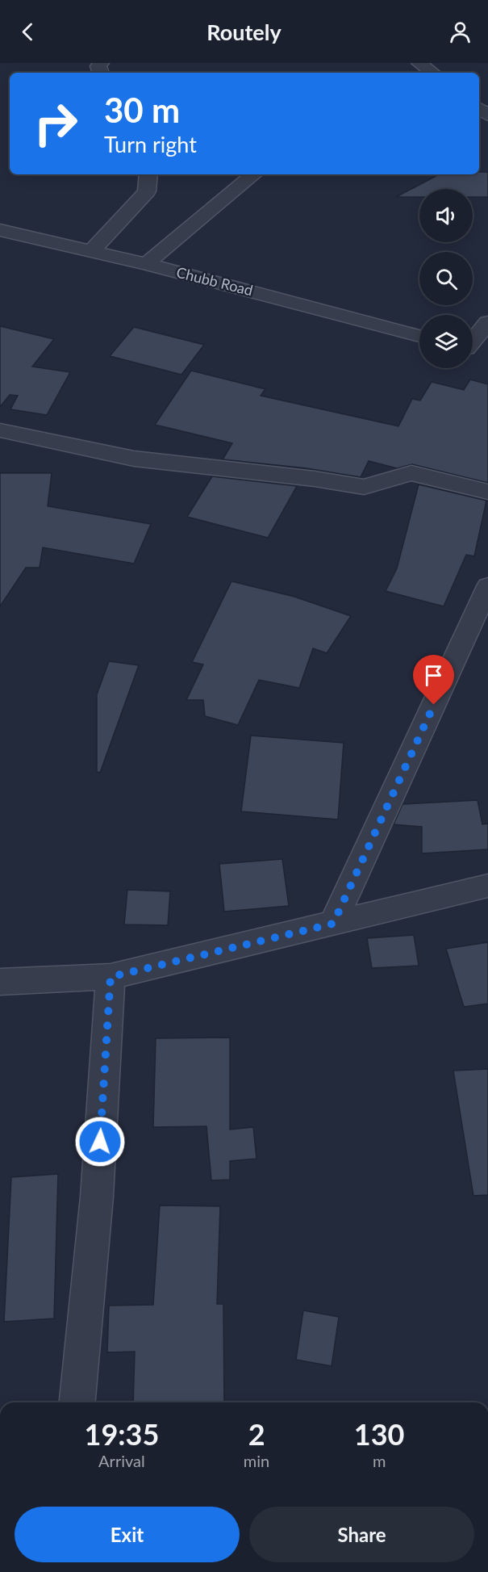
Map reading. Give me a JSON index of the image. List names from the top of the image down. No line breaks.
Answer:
{"streets":{"street":["Chubb Road"]},"page":{"header":"Routely","turn":["30 m","Turn right"],"eta":["19:35","Arrival","2","min","130","m"],"buttons":["Exit","Share"]}}
